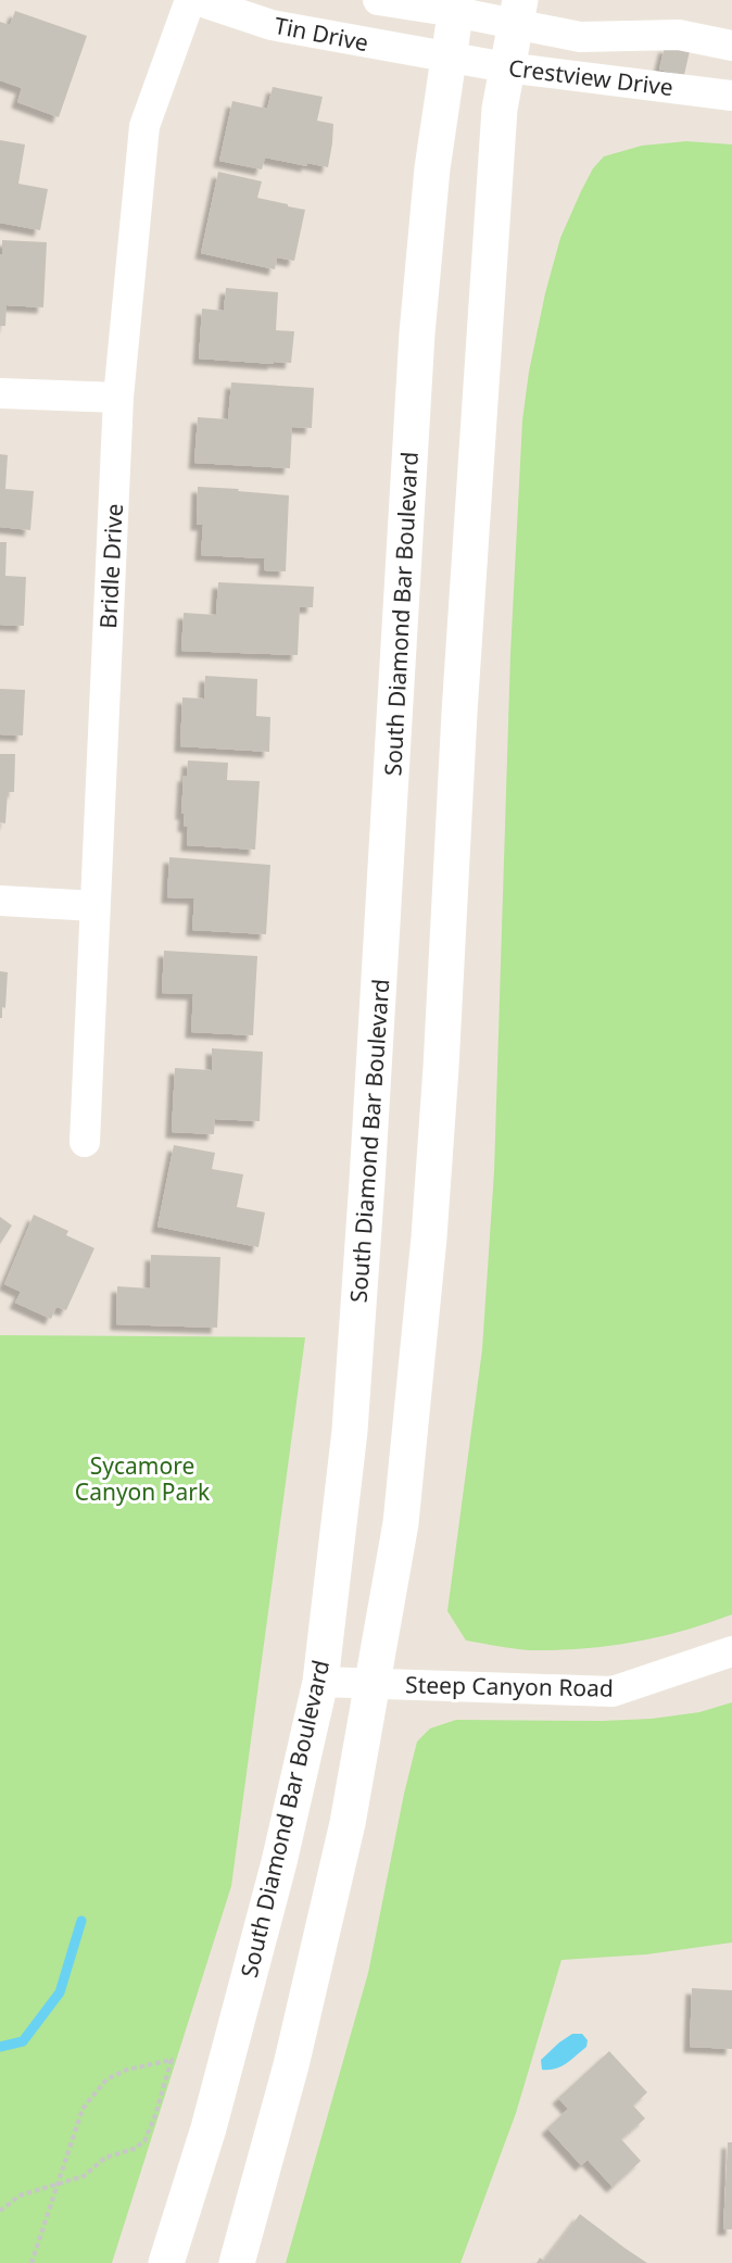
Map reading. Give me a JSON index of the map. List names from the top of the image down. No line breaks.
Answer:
{"streets":{"main road":["South Diamond Bar Boulevard"],"street":["Tin Drive","Crestview Drive","Bridle Drive","Steep Canyon Road"]},"crossings":[["Tin Drive","Crestview Drive"],["Tin Drive","South Diamond Bar Boulevard"],["Crestview Drive","South Diamond Bar Boulevard"],["South Diamond Bar Boulevard","Steep Canyon Road"]],"parks":["Sycamore Canyon Park"]}
